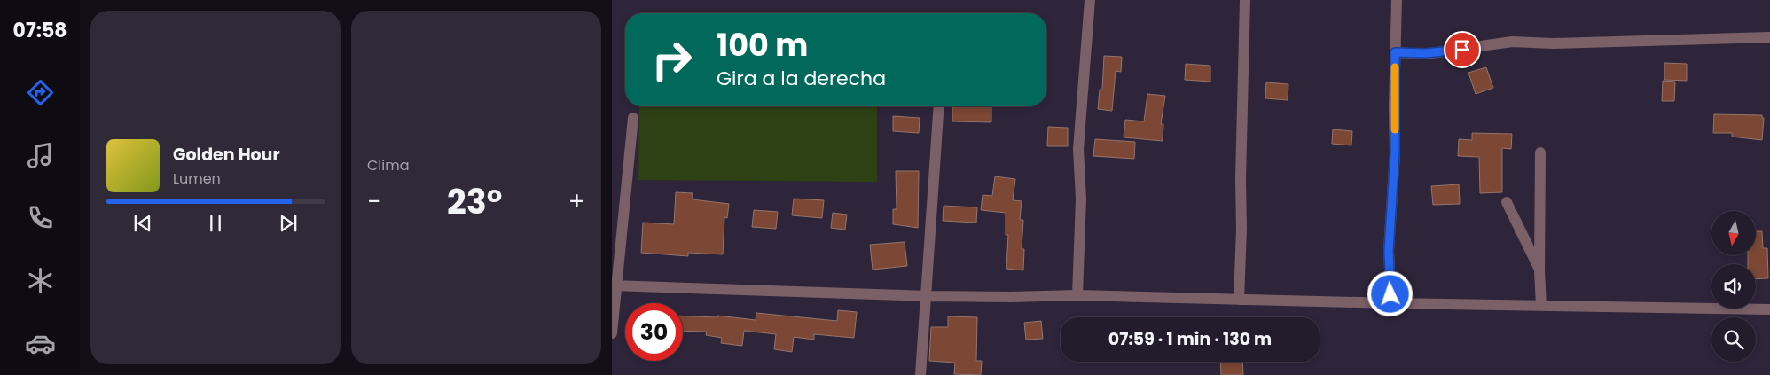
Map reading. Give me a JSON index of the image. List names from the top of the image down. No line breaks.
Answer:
{"north":"bottom","page":{"tabs":"07:58","tile":"Clima","turn":["100 m","Gira a la derecha"],"song":["Golden Hour","Lumen"],"heat":["−","23°","+"],"limit":"30","trip":"07:59 · 1 min · 130 m"}}
